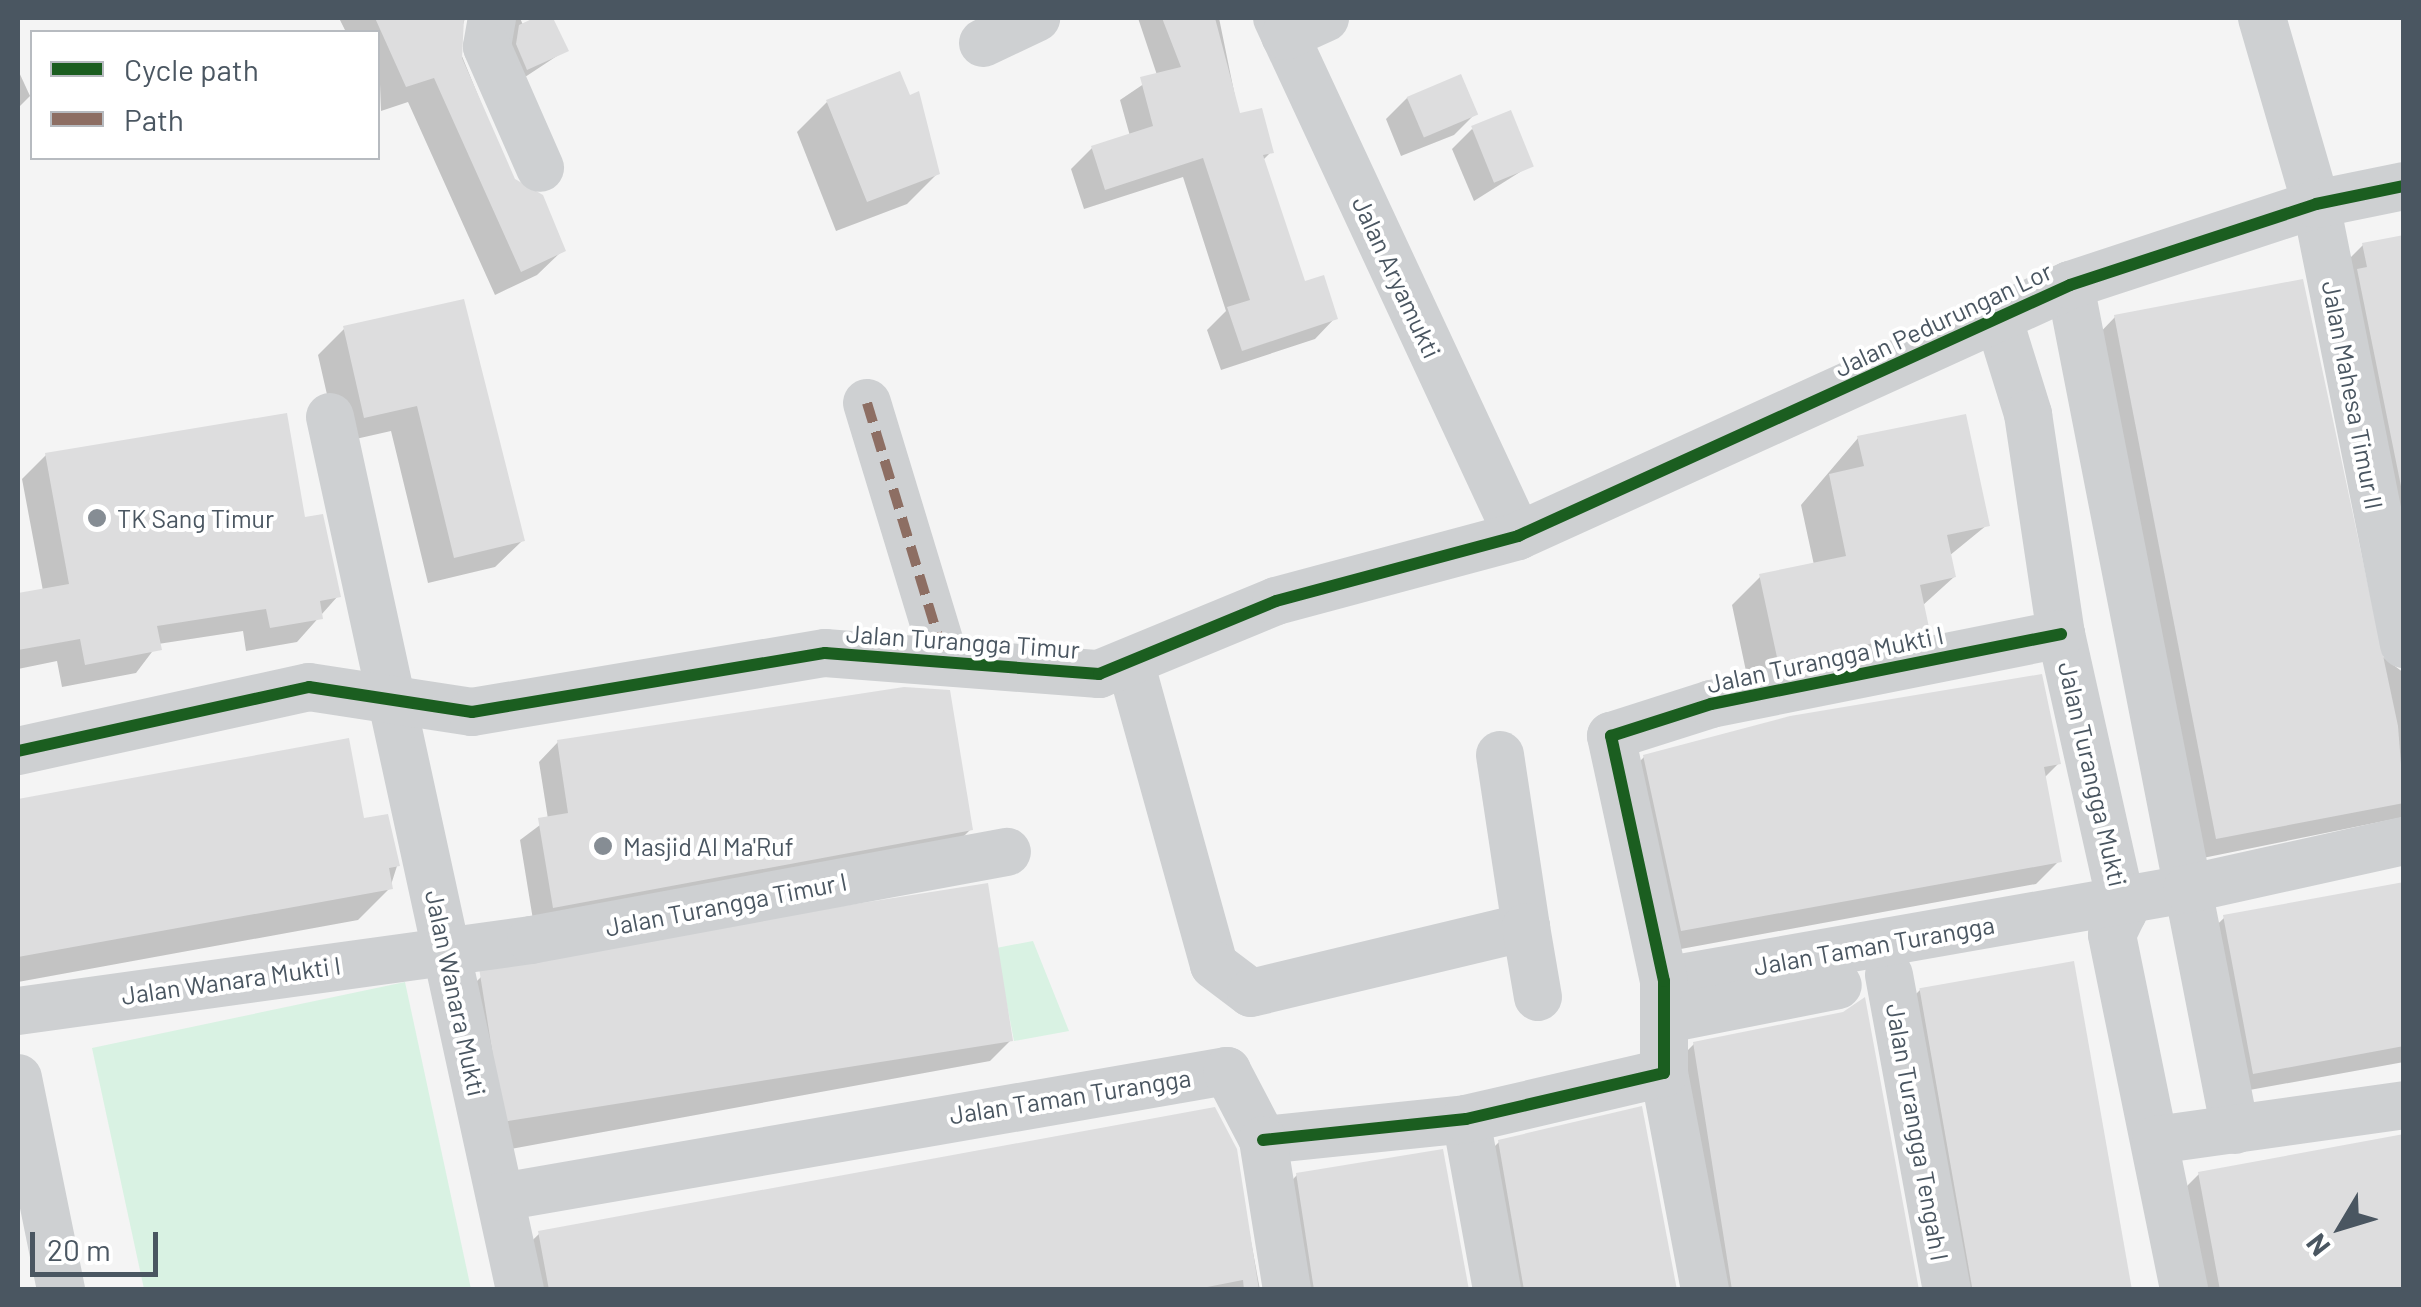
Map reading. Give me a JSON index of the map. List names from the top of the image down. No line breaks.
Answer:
{"streets":{"street":["Jalan Aryamukti","Jalan Pedurungan Lor","Jalan Mahesa Timur II","Jalan Turangga Timur","Jalan Turangga Mukti I","Jalan Turangga Mukti","Jalan Turangga Timur I","Jalan Taman Turangga","Jalan Wanara Mukti I","Jalan Wanara Mukti","Jalan Turangga Tengah I"]},"crossings":[["Jalan Aryamukti","Jalan Pedurungan Lor"],["Jalan Aryamukti","Jalan Turangga Timur"],["Jalan Pedurungan Lor","Jalan Mahesa Timur II"],["Jalan Pedurungan Lor","Jalan Turangga Timur"],["Jalan Pedurungan Lor","Jalan Turangga Mukti"],["Jalan Turangga Timur","Jalan Wanara Mukti"],["Jalan Turangga Mukti I","Jalan Turangga Mukti"],["Jalan Turangga Mukti I","Jalan Taman Turangga"],["Jalan Turangga Mukti","Jalan Taman Turangga"],["Jalan Turangga Timur I","Jalan Wanara Mukti I"],["Jalan Turangga Timur I","Jalan Wanara Mukti"],["Jalan Taman Turangga","Jalan Wanara Mukti"],["Jalan Taman Turangga","Jalan Turangga Tengah I"],["Jalan Wanara Mukti I","Jalan Wanara Mukti"]],"places":["TK Sang Timur","Masjid Al Ma'Ruf"],"legend":["Cycle path","Path"],"scale_bar":"20 m","north":"bottom left"}
